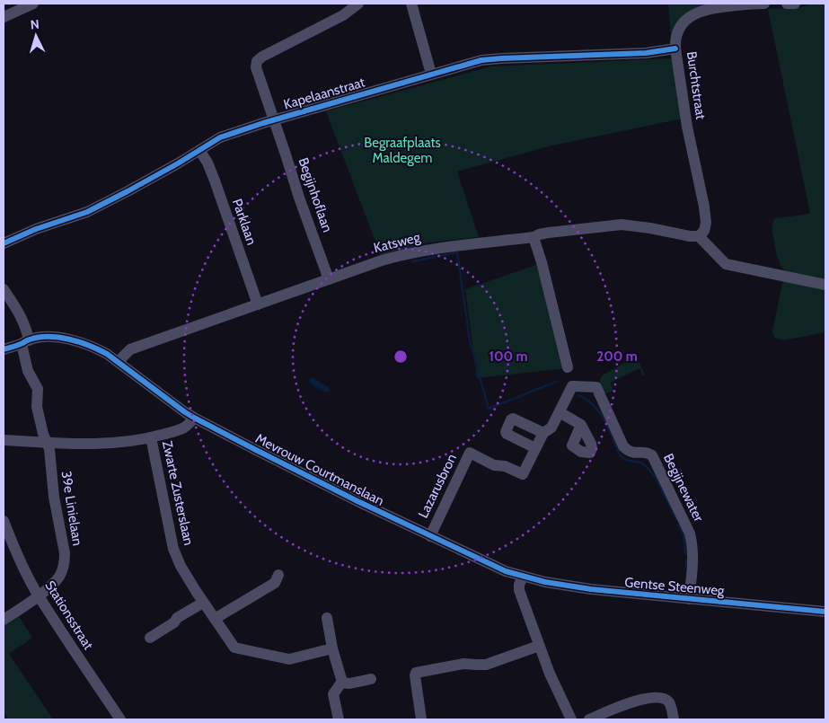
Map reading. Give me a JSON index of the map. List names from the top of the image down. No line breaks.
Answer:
{"streets":{"street":["Burchtstraat","Kapelaanstraat","Begijnhoflaan","Parklaan","Katsweg","Mevrouw Courtmanslaan","Lazarusbron","Begijnewater","Zwarte Zusterslaan","39e Linielaan","Gentse Steenweg","Stationsstraat"]},"crossings":[["Burchtstraat","Kapelaanstraat"],["Burchtstraat","Katsweg"],["Kapelaanstraat","Begijnhoflaan"],["Kapelaanstraat","Parklaan"],["Begijnhoflaan","Katsweg"],["Parklaan","Katsweg"],["Katsweg","Mevrouw Courtmanslaan"],["Mevrouw Courtmanslaan","Lazarusbron"],["Mevrouw Courtmanslaan","39e Linielaan"],["Mevrouw Courtmanslaan","Gentse Steenweg"],["Lazarusbron","Begijnewater"],["Begijnewater","Gentse Steenweg"],["39e Linielaan","Stationsstraat"]],"parks":["Begraafplaats Maldegem"],"north":"top","rings":["100 m","200 m"]}
